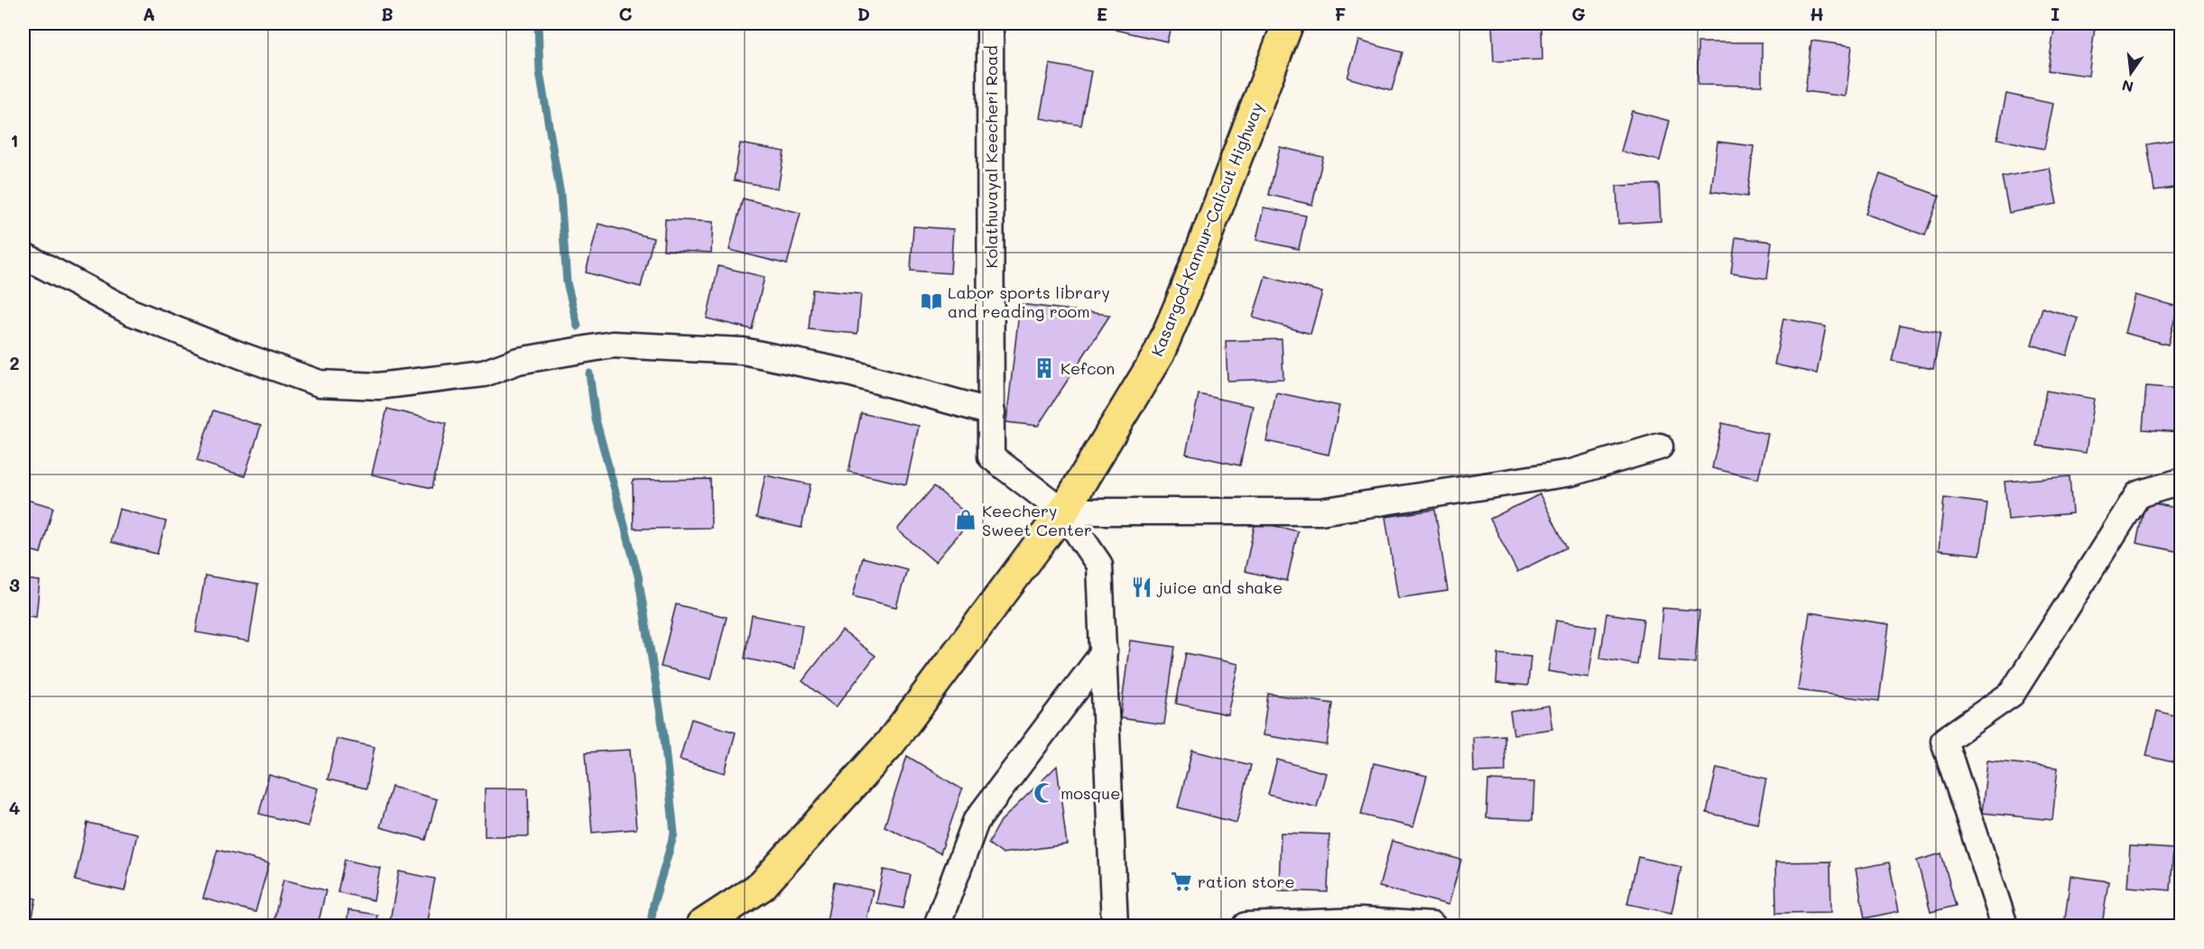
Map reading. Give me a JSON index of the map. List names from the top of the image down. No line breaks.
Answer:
{"streets":{"highway":["Kasargod-Kannur-Calicut Highway"],"street":["Kolathuvayal Keecheri Road"]},"crossings":[["Kolathuvayal Keecheri Road","Kasargod-Kannur-Calicut Highway"]],"places":{"library":["Labor sports library and reading room"],"building":["Kefcon"],"shop":["Keechery Sweet Center"],"restaurant":["juice and shake"],"mosque":["mosque"],"supermarket":["ration store"]},"north":"bottom","grid":{"columns":["A","B","C","D","E","F","G","H","I"],"rows":["1","2","3","4"]}}
